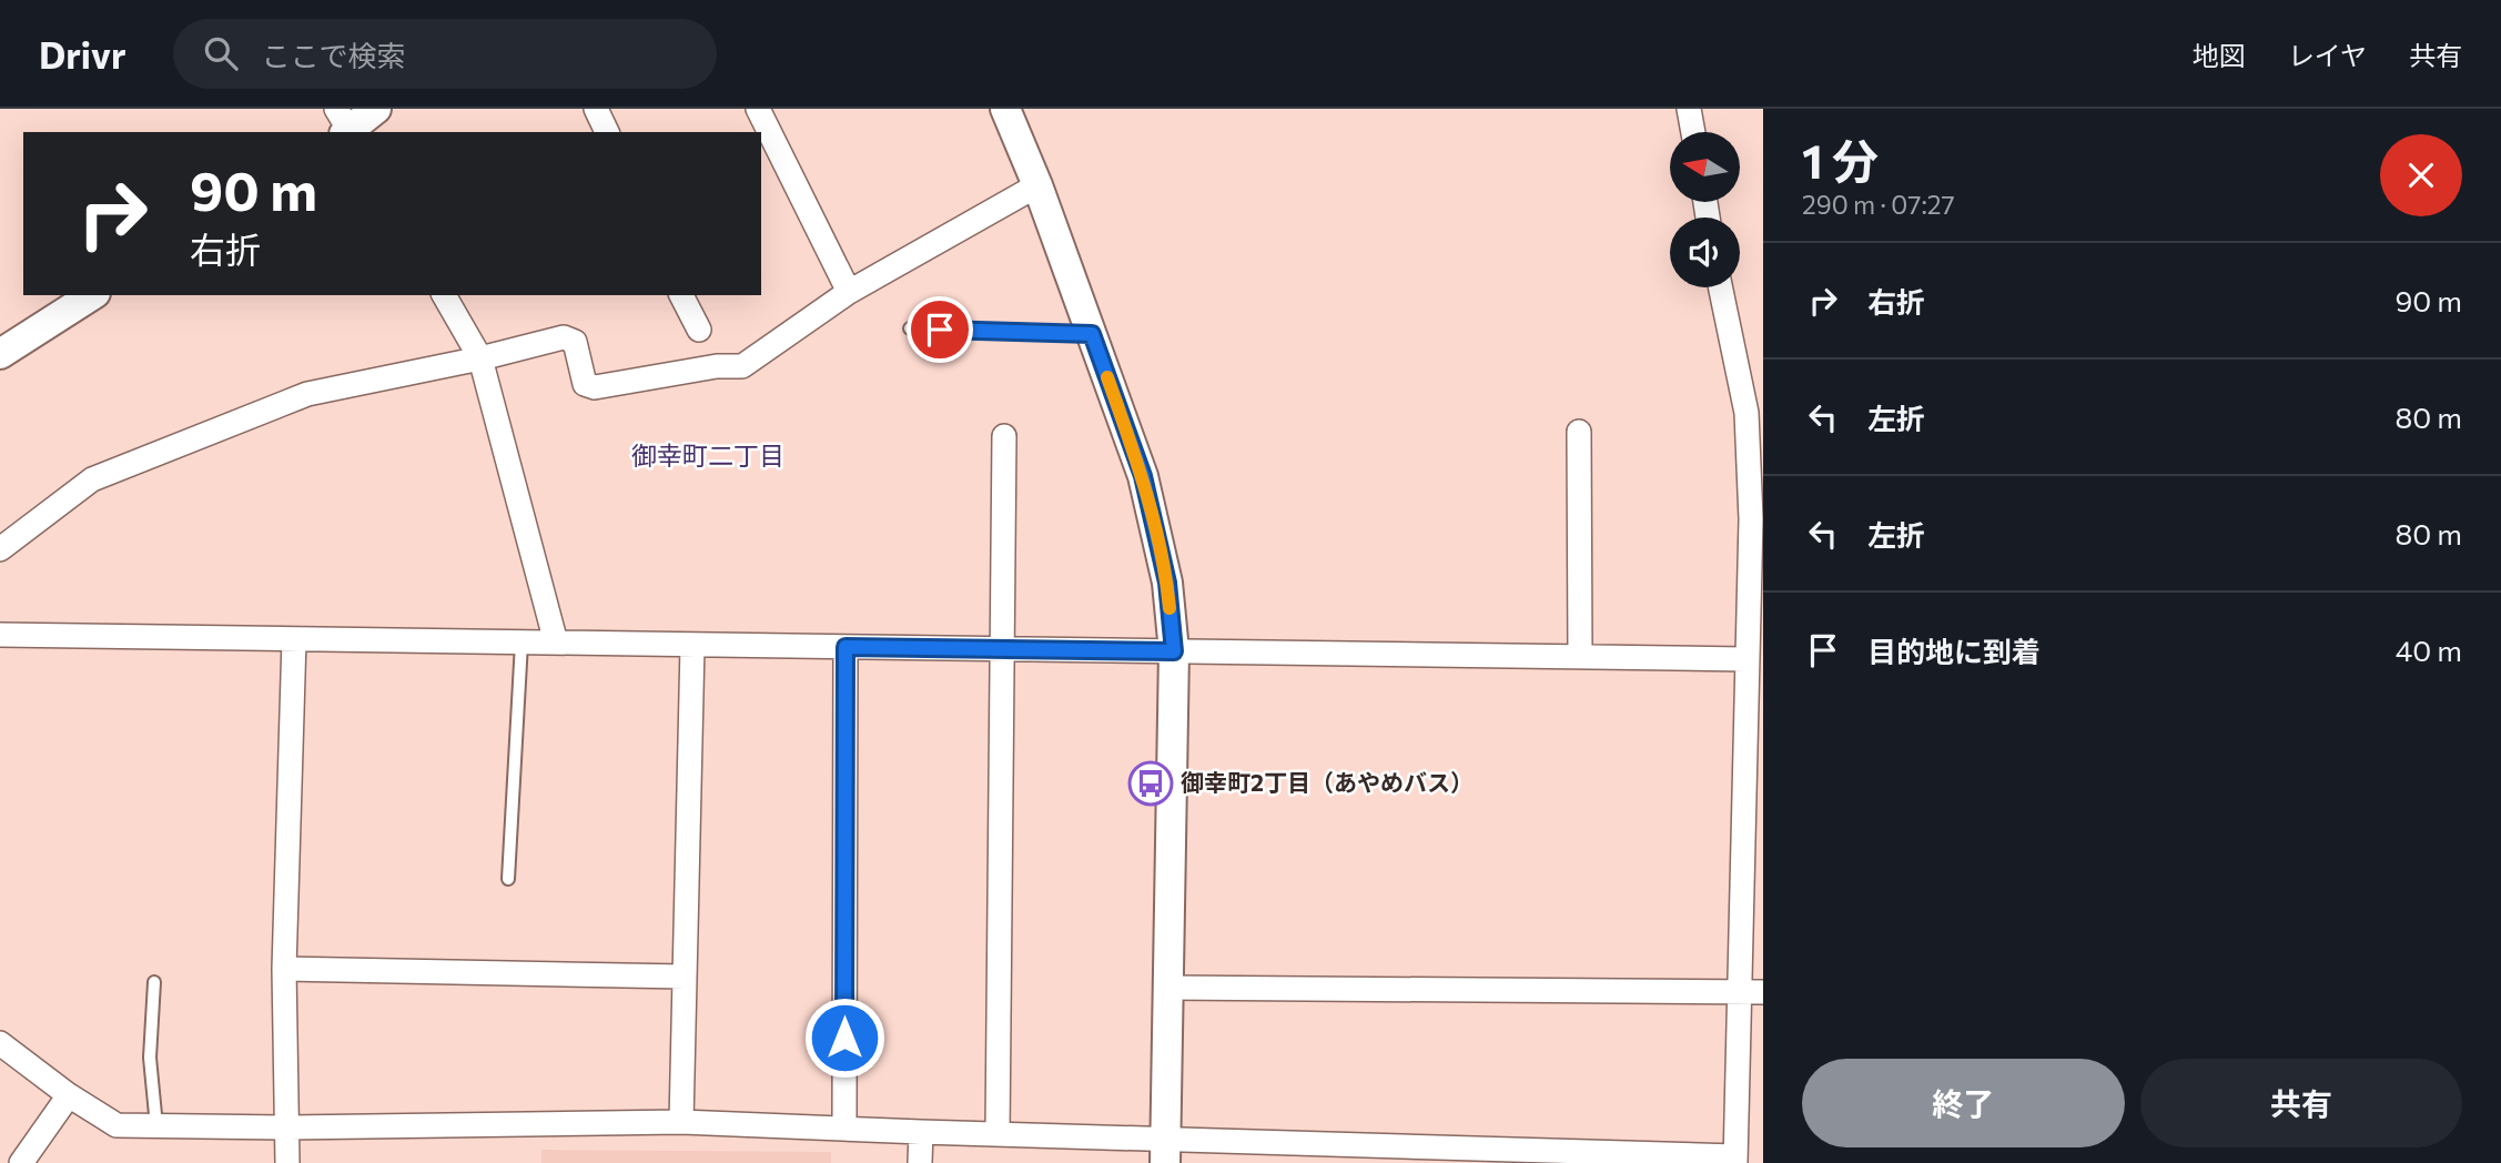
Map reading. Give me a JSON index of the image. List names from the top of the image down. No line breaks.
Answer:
{"districts":["御幸町二丁目"],"places":{"bus stop":["御幸町2丁目（あやめバス）"]},"north":"left","page":{"header":"Drivr","search":"ここで検索","nav":["地図","レイヤ","共有"],"heading":["1 分","290 m · 07:27"],"turn":["90 m","右折"],"list":[{"name":"右折","value":"90 m"},{"name":"左折","value":"80 m"},{"name":"左折","value":"80 m"},{"name":"目的地に到着","value":"40 m"}],"buttons":["終了","共有"]}}
